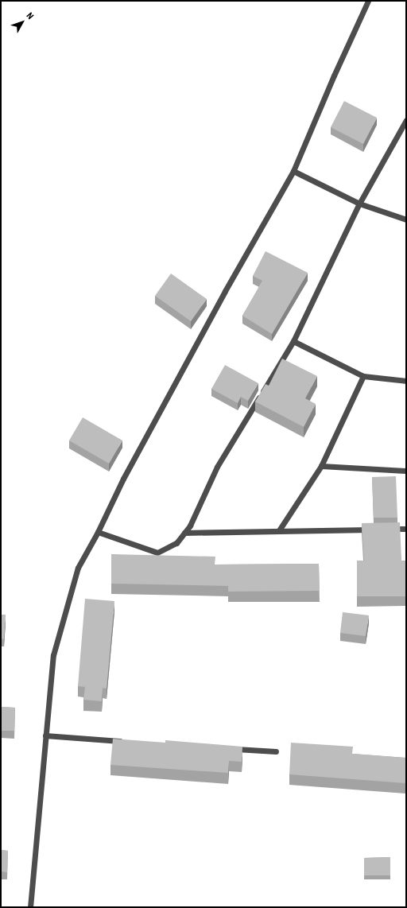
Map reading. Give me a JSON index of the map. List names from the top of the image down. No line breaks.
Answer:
{"north":"top right"}
